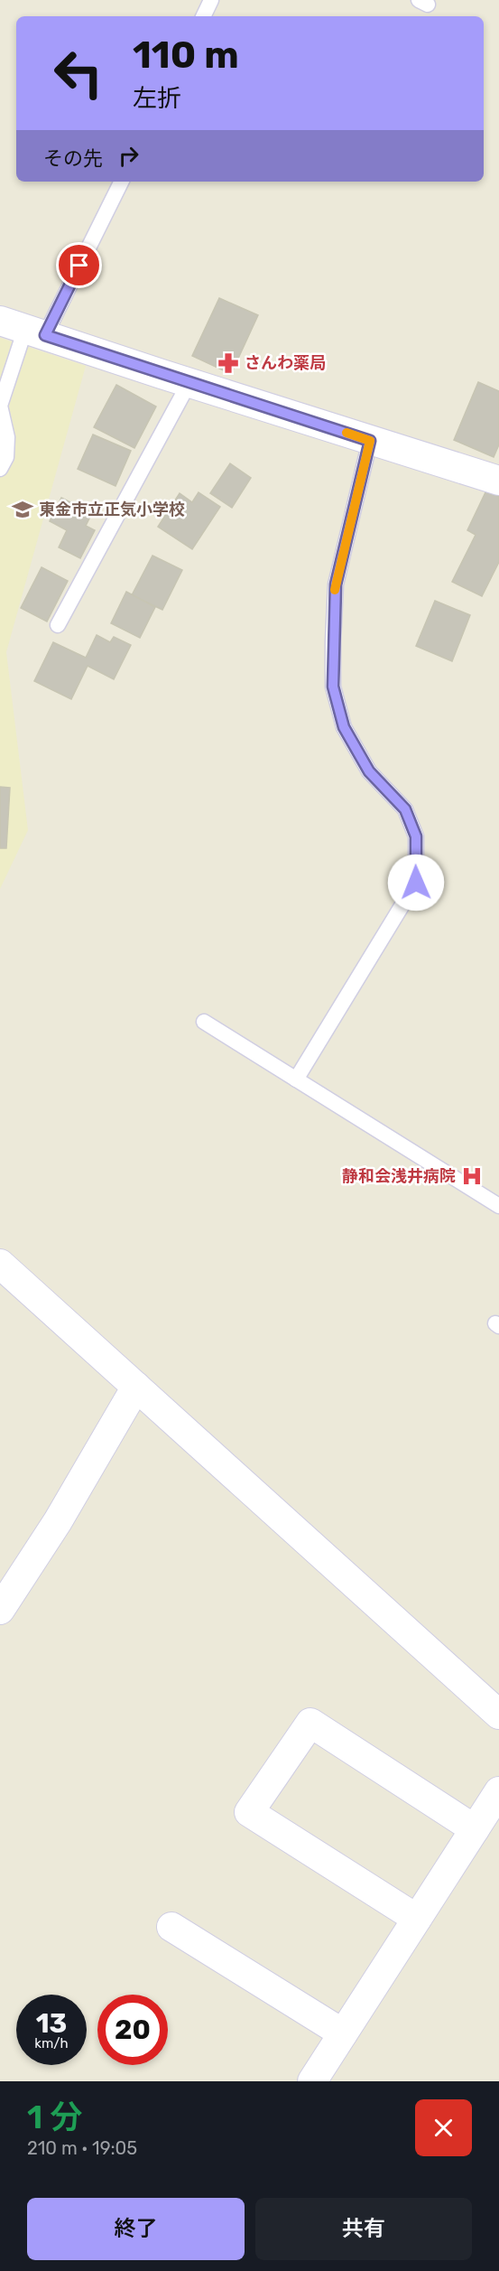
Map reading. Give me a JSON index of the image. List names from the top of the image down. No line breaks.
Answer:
{"places":{"pharmacy":["さんわ薬局"],"school or university":["東金市立正気小学校"],"hospital":["静和会浅井病院"]},"page":{"turn":["110 m","左折"],"then":"その先","speed":"13 km/h","limit":"20","heading":["1 分","210 m · 19:05"],"buttons":["終了","共有"]}}
